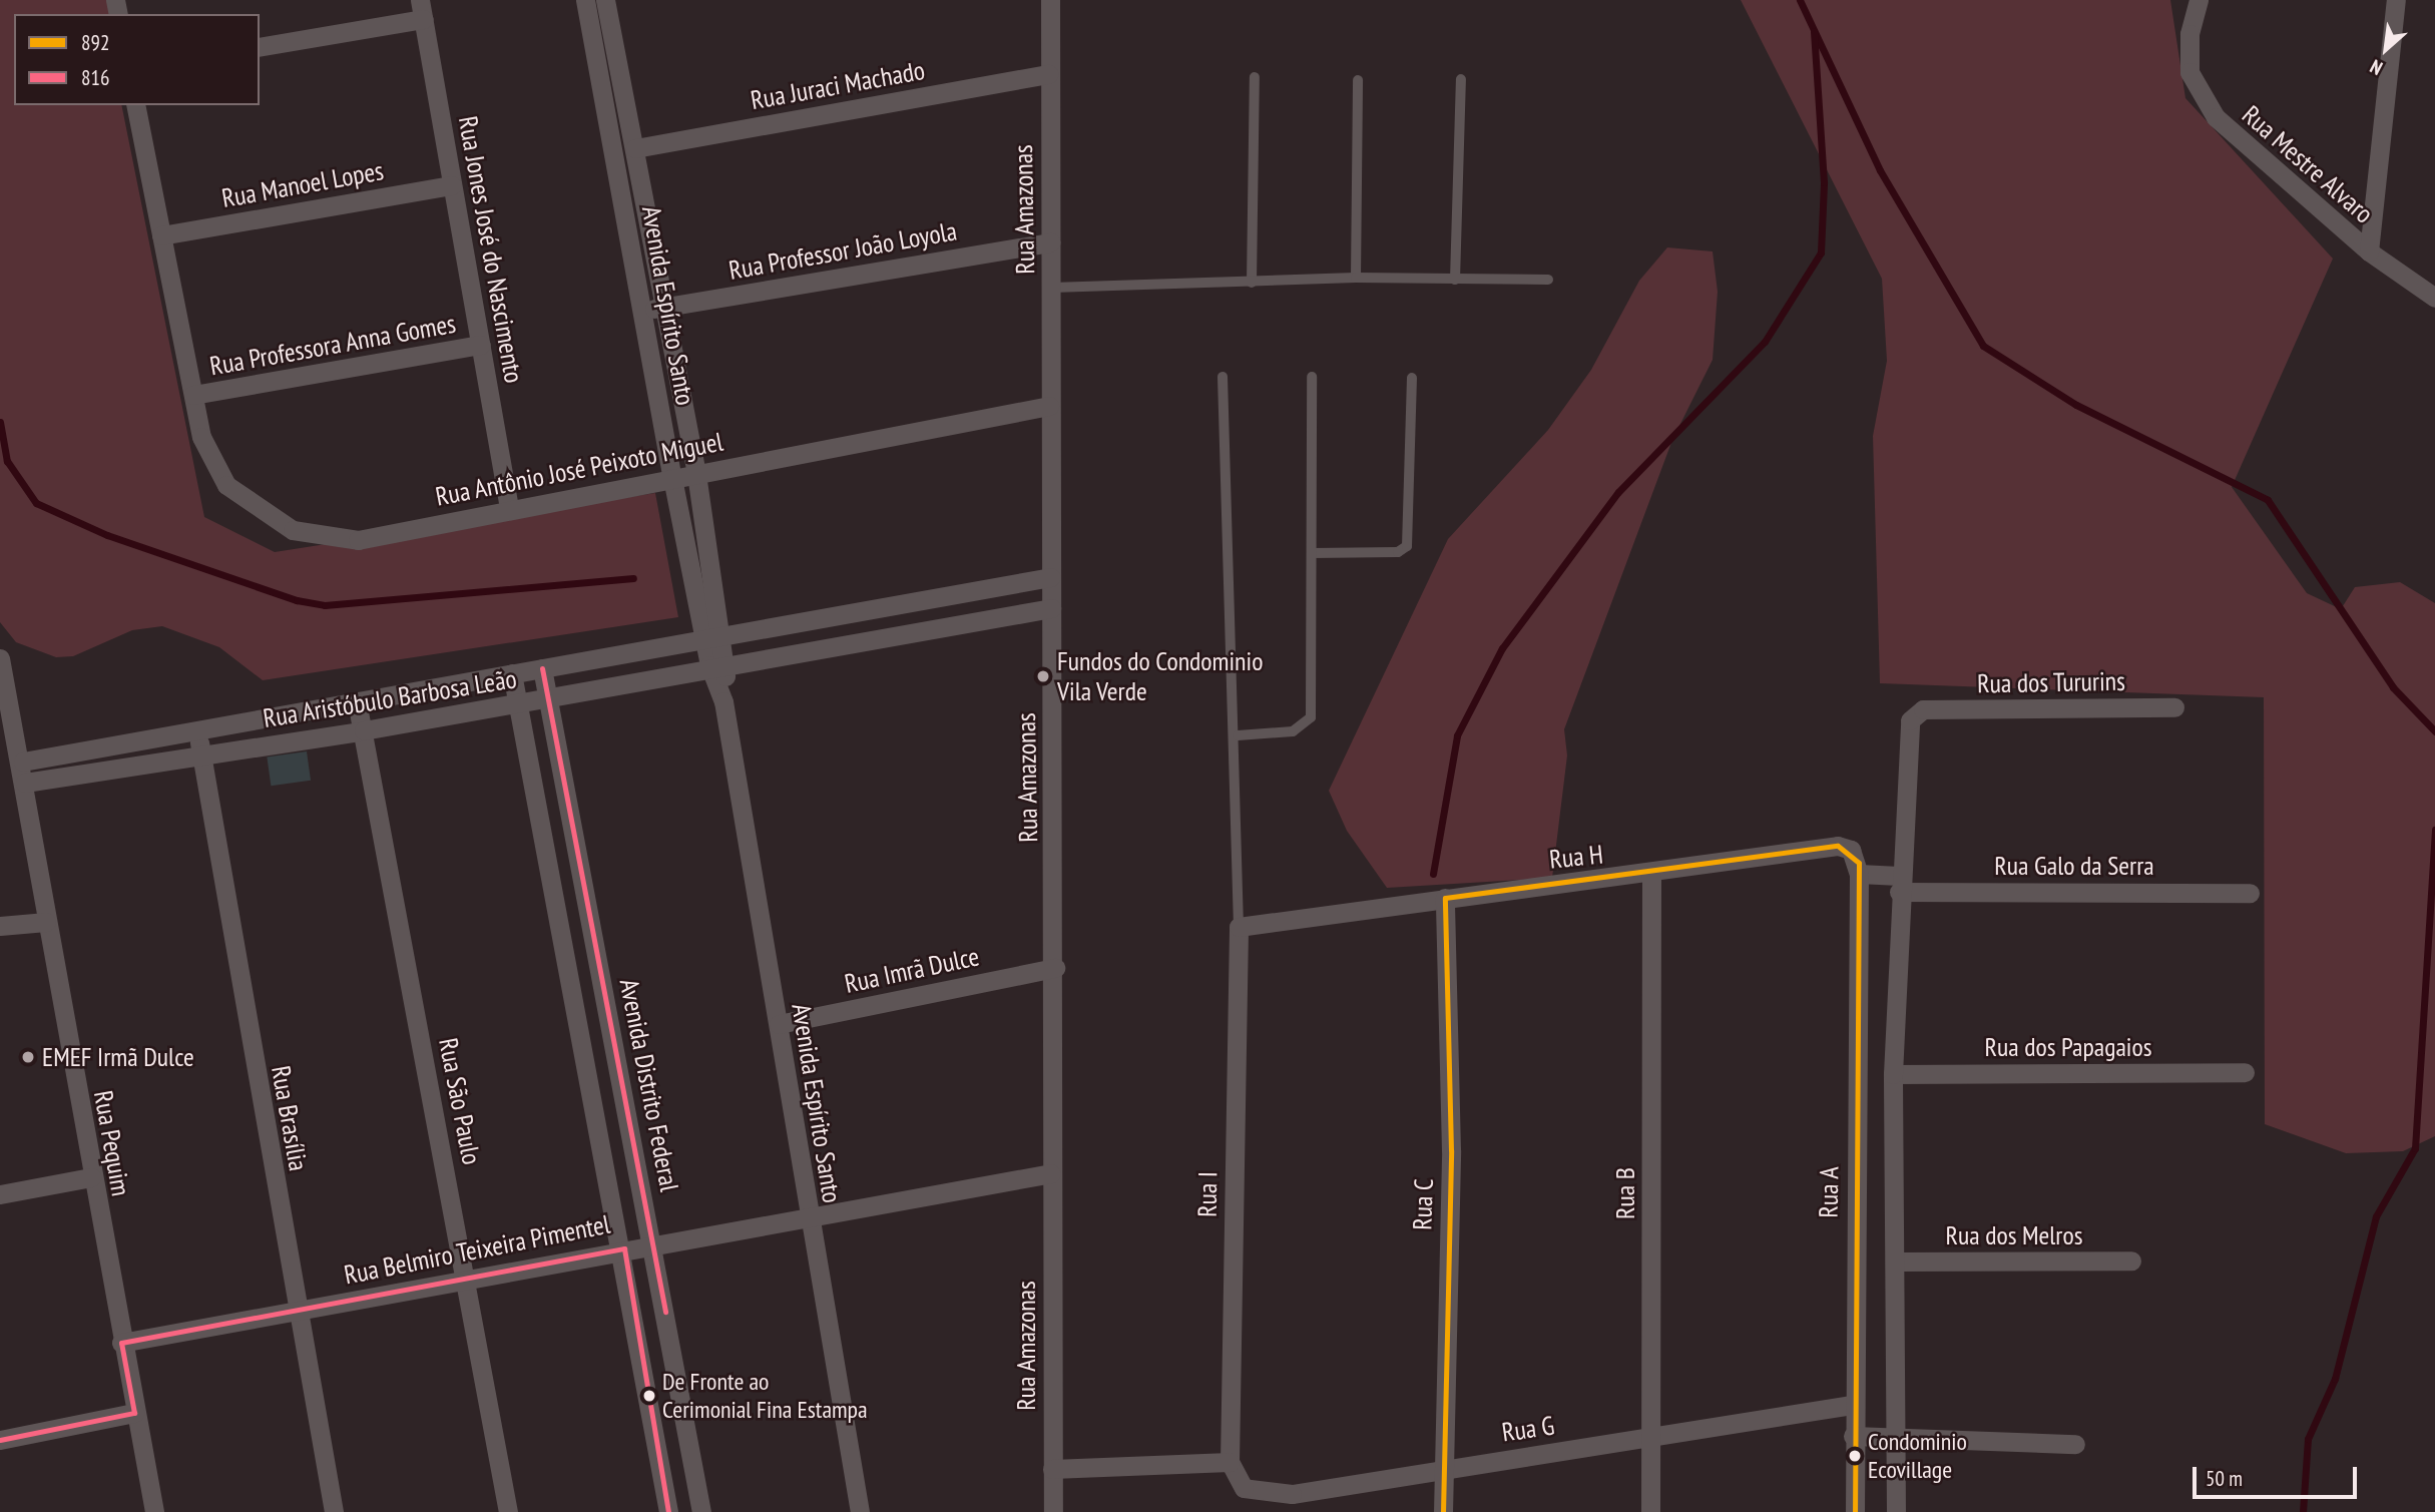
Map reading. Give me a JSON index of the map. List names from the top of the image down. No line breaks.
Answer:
{"streets":{"street":["Rua Juraci Machado","Rua Mestre Alvaro","Rua Manoel Lopes","Rua Amazonas","Rua Jones José do Nascimento","Rua Professor João Loyola","Avenida Espírito Santo","Rua Professora Anna Gomes","Rua Antônio José Peixoto Miguel","Rua dos Tururins","Rua Aristóbulo Barbosa Leão","Rua H","Rua Galo da Serra","Rua Imrã Dulce","Rua dos Papagaios","Avenida Distrito Federal","Rua São Paulo","Rua Brasília","Rua Pequim","Rua A","Rua B","Rua I","Rua C","Rua dos Melros","Rua Belmiro Teixeira Pimentel","Rua G"]},"crossings":[["Rua Juraci Machado","Rua Amazonas"],["Rua Juraci Machado","Avenida Espírito Santo"],["Rua Manoel Lopes","Rua Jones José do Nascimento"],["Rua Manoel Lopes","Rua Antônio José Peixoto Miguel"],["Rua Amazonas","Rua Professor João Loyola"],["Rua Amazonas","Rua Antônio José Peixoto Miguel"],["Rua Amazonas","Rua Aristóbulo Barbosa Leão"],["Rua Amazonas","Rua Imrã Dulce"],["Rua Amazonas","Rua Belmiro Teixeira Pimentel"],["Rua Jones José do Nascimento","Rua Professora Anna Gomes"],["Rua Jones José do Nascimento","Rua Antônio José Peixoto Miguel"],["Rua Professor João Loyola","Avenida Espírito Santo"],["Avenida Espírito Santo","Rua Antônio José Peixoto Miguel"],["Avenida Espírito Santo","Rua Aristóbulo Barbosa Leão"],["Avenida Espírito Santo","Rua Imrã Dulce"],["Avenida Espírito Santo","Rua Belmiro Teixeira Pimentel"],["Rua Professora Anna Gomes","Rua Antônio José Peixoto Miguel"],["Rua dos Tururins","Rua Galo da Serra"],["Rua Aristóbulo Barbosa Leão","Avenida Distrito Federal"],["Rua Aristóbulo Barbosa Leão","Rua São Paulo"],["Rua Aristóbulo Barbosa Leão","Rua Brasília"],["Rua Aristóbulo Barbosa Leão","Rua Pequim"],["Rua H","Rua A"],["Rua H","Rua B"],["Rua H","Rua I"],["Rua H","Rua C"],["Avenida Distrito Federal","Rua Belmiro Teixeira Pimentel"],["Rua São Paulo","Rua Belmiro Teixeira Pimentel"],["Rua Brasília","Rua Belmiro Teixeira Pimentel"],["Rua Pequim","Rua Belmiro Teixeira Pimentel"],["Rua A","Rua G"],["Rua B","Rua G"],["Rua I","Rua G"],["Rua C","Rua G"]],"places":["Fundos do Condominio Vila Verde","EMEF Irmã Dulce","De Fronte ao Cerimonial Fina Estampa","Condominio Ecovillage"],"lines":["transit line 816","transit line 892"],"legend":["892","816"],"scale_bar":"50 m","north":"bottom left"}
